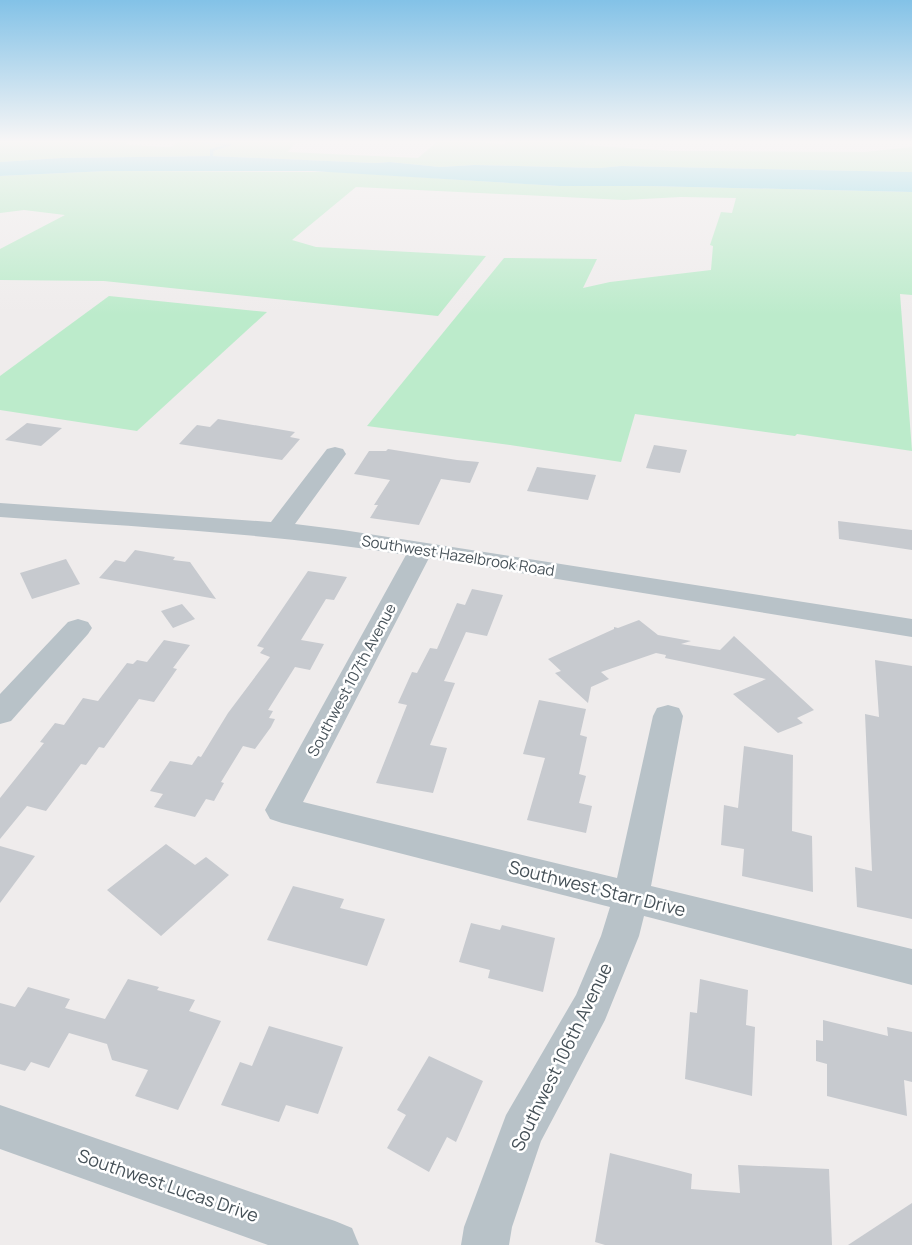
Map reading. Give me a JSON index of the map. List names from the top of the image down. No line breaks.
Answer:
{"streets":{"street":["Southwest Hazelbrook Road","Southwest 107th Avenue","Southwest Starr Drive","Southwest 106th Avenue","Southwest Lucas Drive"]},"crossings":[["Southwest Hazelbrook Road","Southwest 107th Avenue"],["Southwest 107th Avenue","Southwest Starr Drive"],["Southwest Starr Drive","Southwest 106th Avenue"]]}
